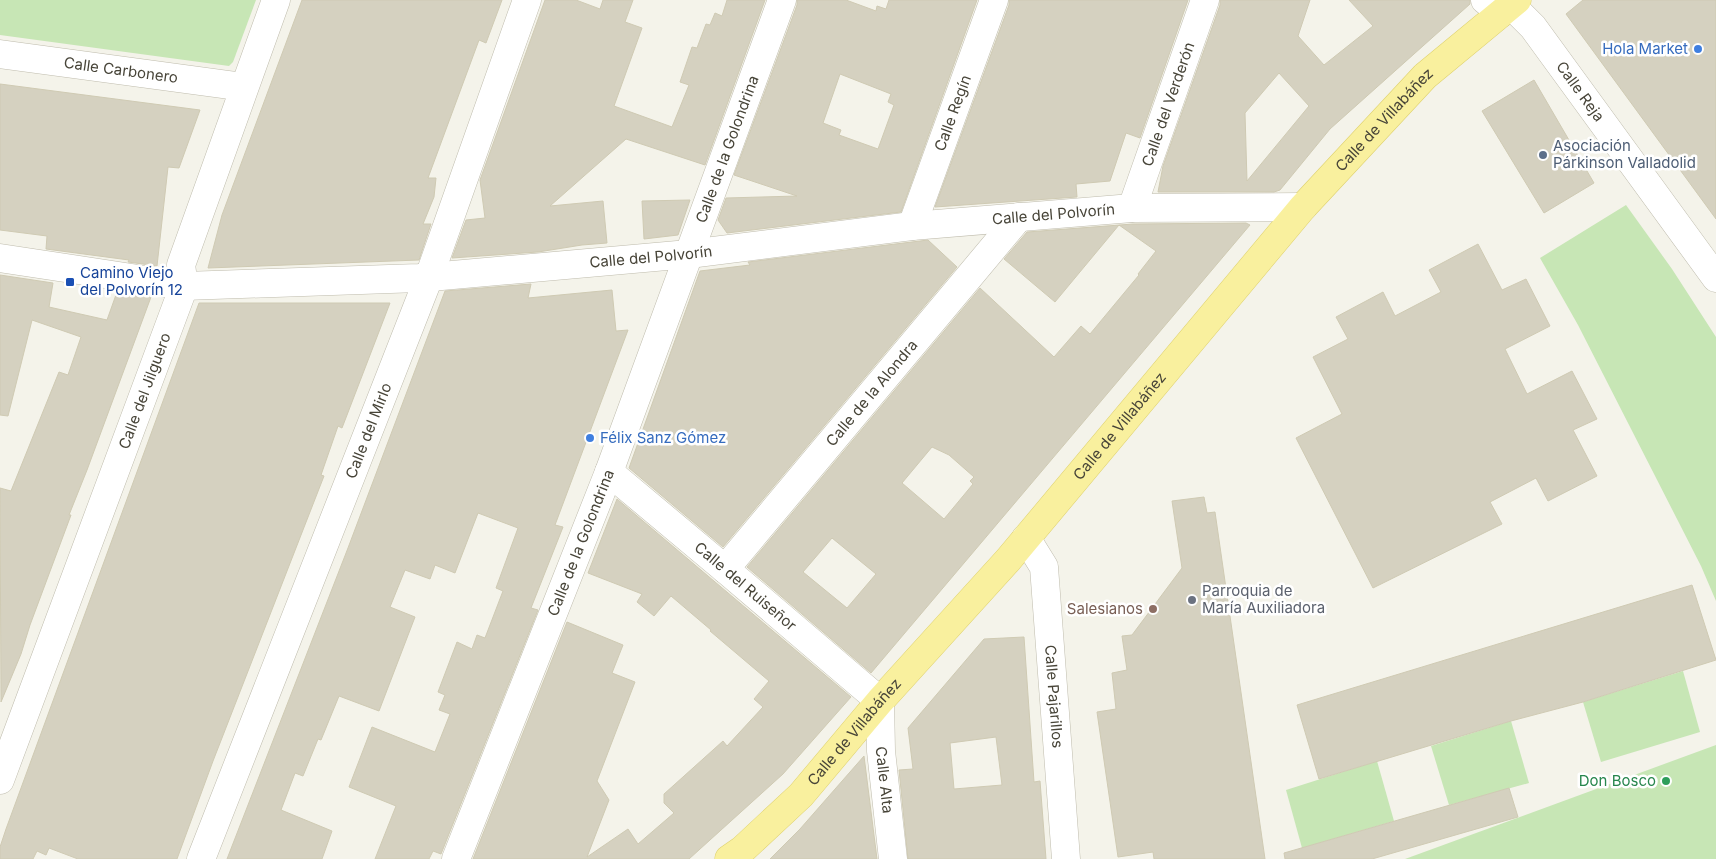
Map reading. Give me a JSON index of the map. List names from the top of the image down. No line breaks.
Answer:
{"streets":{"main road":["Calle de Villabáñez"],"street":["Calle Carbonero","Calle Reja","Calle del Verderón","Calle Regín","Calle de la Golondrina","Calle del Polvorín","Calle del Jilguero","Calle de la Alondra","Calle del Mirlo","Calle del Ruiseñor","Calle Pajarillos","Calle Alta"]},"crossings":[["Calle Carbonero","Calle del Jilguero"],["Calle Reja","Calle de Villabáñez"],["Calle del Verderón","Calle del Polvorín"],["Calle Regín","Calle del Polvorín"],["Calle de Villabáñez","Calle del Polvorín"],["Calle de Villabáñez","Calle del Ruiseñor"],["Calle de Villabáñez","Calle Pajarillos"],["Calle de Villabáñez","Calle Alta"],["Calle de la Golondrina","Calle del Polvorín"],["Calle de la Golondrina","Calle del Ruiseñor"],["Calle del Polvorín","Calle del Jilguero"],["Calle del Polvorín","Calle de la Alondra"],["Calle del Polvorín","Calle del Mirlo"],["Calle de la Alondra","Calle del Ruiseñor"],["Calle del Ruiseñor","Calle Alta"]],"places":{"other":["Hola Market","Asociación Párkinson Valladolid","Félix Sanz Gómez","Parroquia de María Auxiliadora","Salesianos","Don Bosco"],"transit":["Camino Viejo del Polvorín 12"]}}
